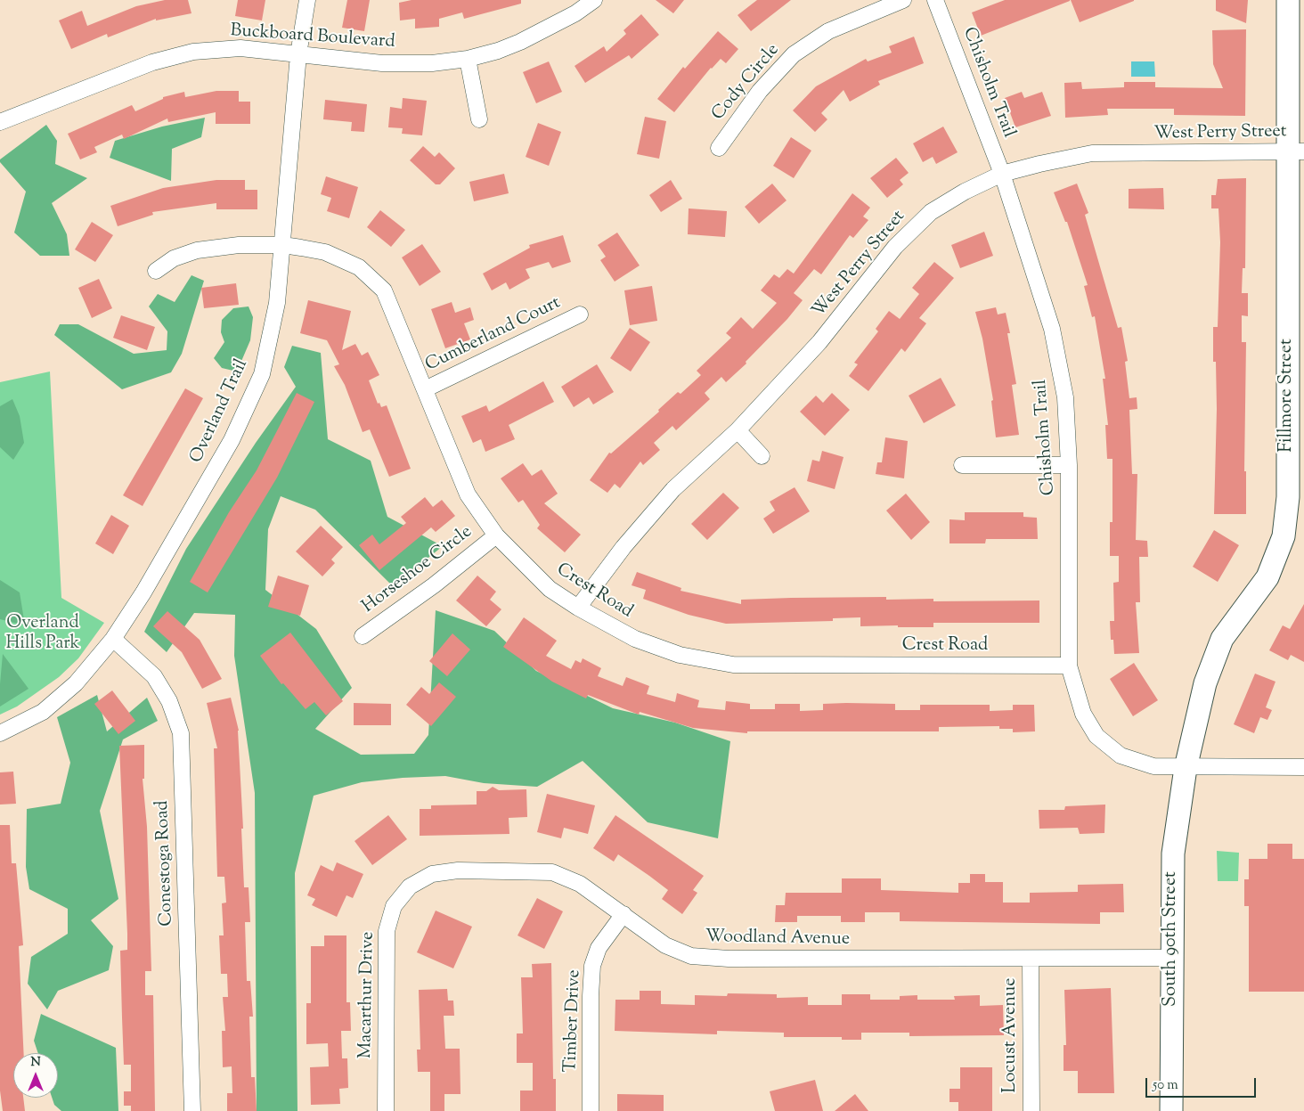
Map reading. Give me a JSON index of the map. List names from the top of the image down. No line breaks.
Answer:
{"streets":{"street":["Buckboard Boulevard","Cody Circle","Chisholm Trail","West Perry Street","Cumberland Court","Fillmore Street","Overland Trail","Horseshoe Circle","Crest Road","Conestoga Road","Woodland Avenue","South 90th Street","Macarthur Drive","Timber Drive","Locust Avenue"]},"crossings":[["Buckboard Boulevard","Overland Trail"],["Chisholm Trail","West Perry Street"],["Chisholm Trail","Fillmore Street"],["Chisholm Trail","Crest Road"],["Chisholm Trail","South 90th Street"],["West Perry Street","Fillmore Street"],["West Perry Street","Crest Road"],["Cumberland Court","Crest Road"],["Fillmore Street","South 90th Street"],["Overland Trail","Crest Road"],["Overland Trail","Conestoga Road"],["Horseshoe Circle","Crest Road"],["Woodland Avenue","South 90th Street"],["Woodland Avenue","Macarthur Drive"],["Woodland Avenue","Timber Drive"],["Woodland Avenue","Locust Avenue"]],"parks":["Overland Hills Park"],"scale_bar":"50 m","north":"top"}
